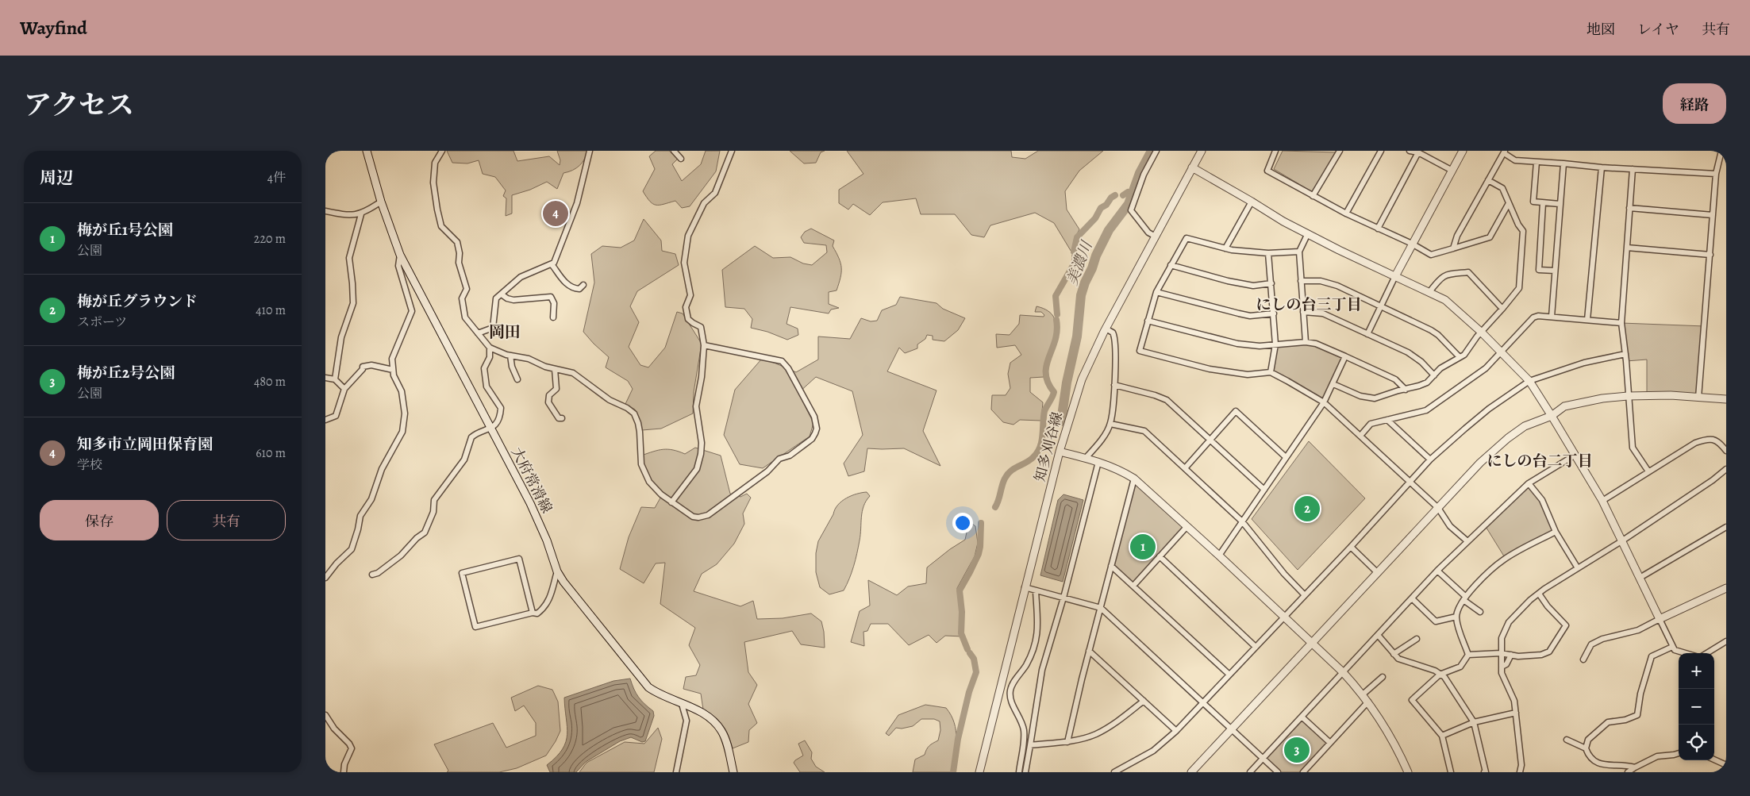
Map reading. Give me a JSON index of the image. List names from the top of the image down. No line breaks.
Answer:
{"streets":{"street":["知多刈谷線","大府常滑線"]},"districts":["にしの台三丁目","岡田","にしの台二丁目"],"water":["美濃川"],"page":{"header":"Wayfind","nav":["地図","レイヤ","共有"],"title":"アクセス","buttons":["経路",["保存","共有"]],"heading":["周辺","4件"],"pins":["4","2","1","3"],"list":[{"mark":"1","name":"梅が丘1号公園","note":"公園","value":"220 m"},{"mark":"2","name":"梅が丘グラウンド","note":"スポーツ","value":"410 m"},{"mark":"3","name":"梅が丘2号公園","note":"公園","value":"480 m"},{"mark":"4","name":"知多市立岡田保育園","note":"学校","value":"610 m"}],"map_buttons":["+","−"]}}
